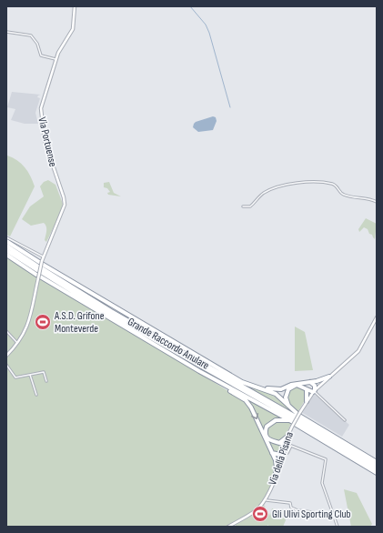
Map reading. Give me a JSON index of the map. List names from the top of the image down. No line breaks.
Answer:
{"streets":{"highway":["Grande Raccordo Anulare"],"main road":["Via Portuense","Via della Pisana"]},"crossings":[["Via Portuense","Grande Raccordo Anulare"],["Grande Raccordo Anulare","Via della Pisana"]],"places":{"sports":["A.S.D. Grifone Monteverde","Gli Ulivi Sporting Club"]}}
